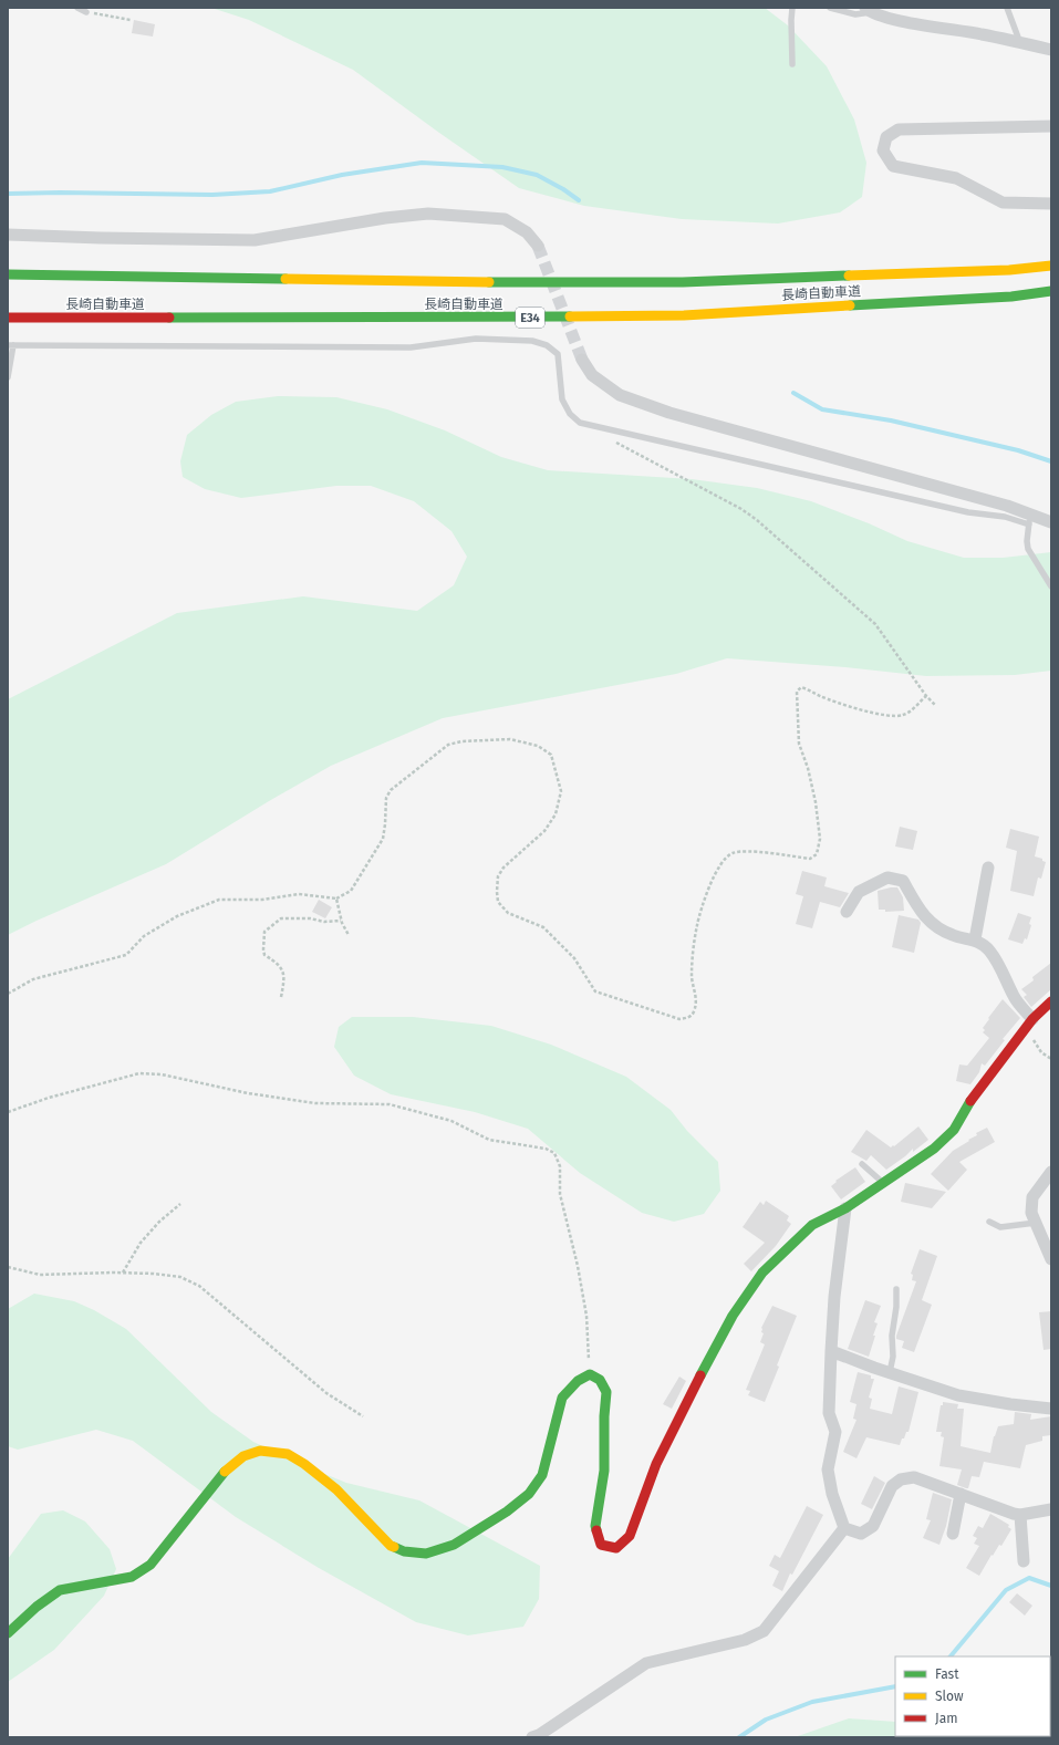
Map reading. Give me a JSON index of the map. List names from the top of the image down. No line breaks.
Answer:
{"streets":{"main road":["長崎自動車道","E34"]},"legend":["Fast","Slow","Jam"]}
